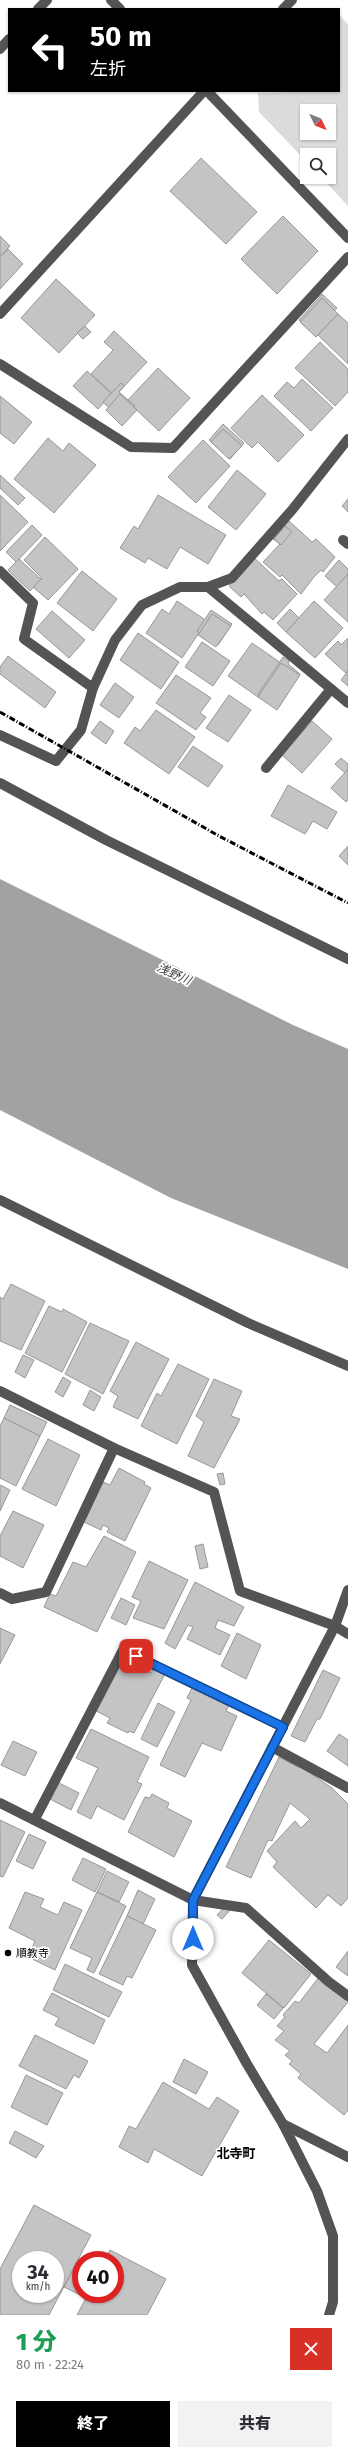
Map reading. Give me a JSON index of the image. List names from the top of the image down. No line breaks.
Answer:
{"districts":["北寺町"],"water":["浅野川"],"places":["順教寺"],"north":"bottom right","page":{"turn":["50 m","左折"],"speed":"34 km/h","limit":"40","heading":["1 分","80 m · 22:24"],"buttons":["終了","共有"]}}
